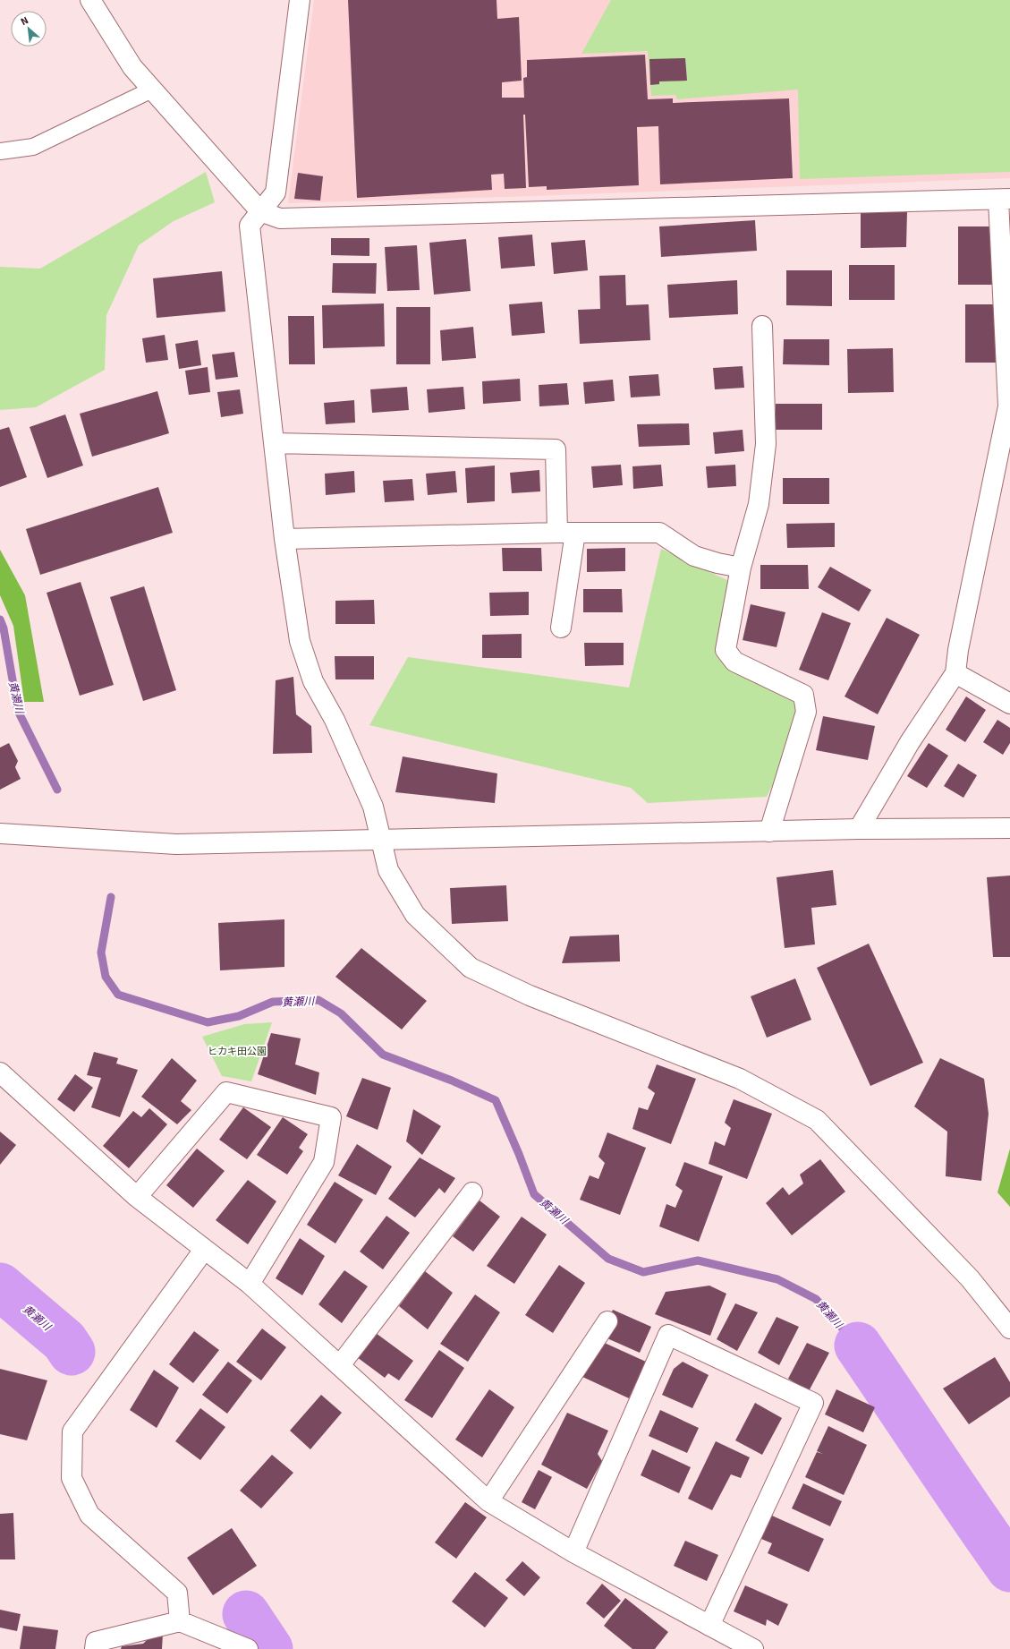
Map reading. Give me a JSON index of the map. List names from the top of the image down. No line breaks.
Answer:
{"water":["黄瀬川"],"parks":["ヒカキ田公園"],"north":"top left"}
